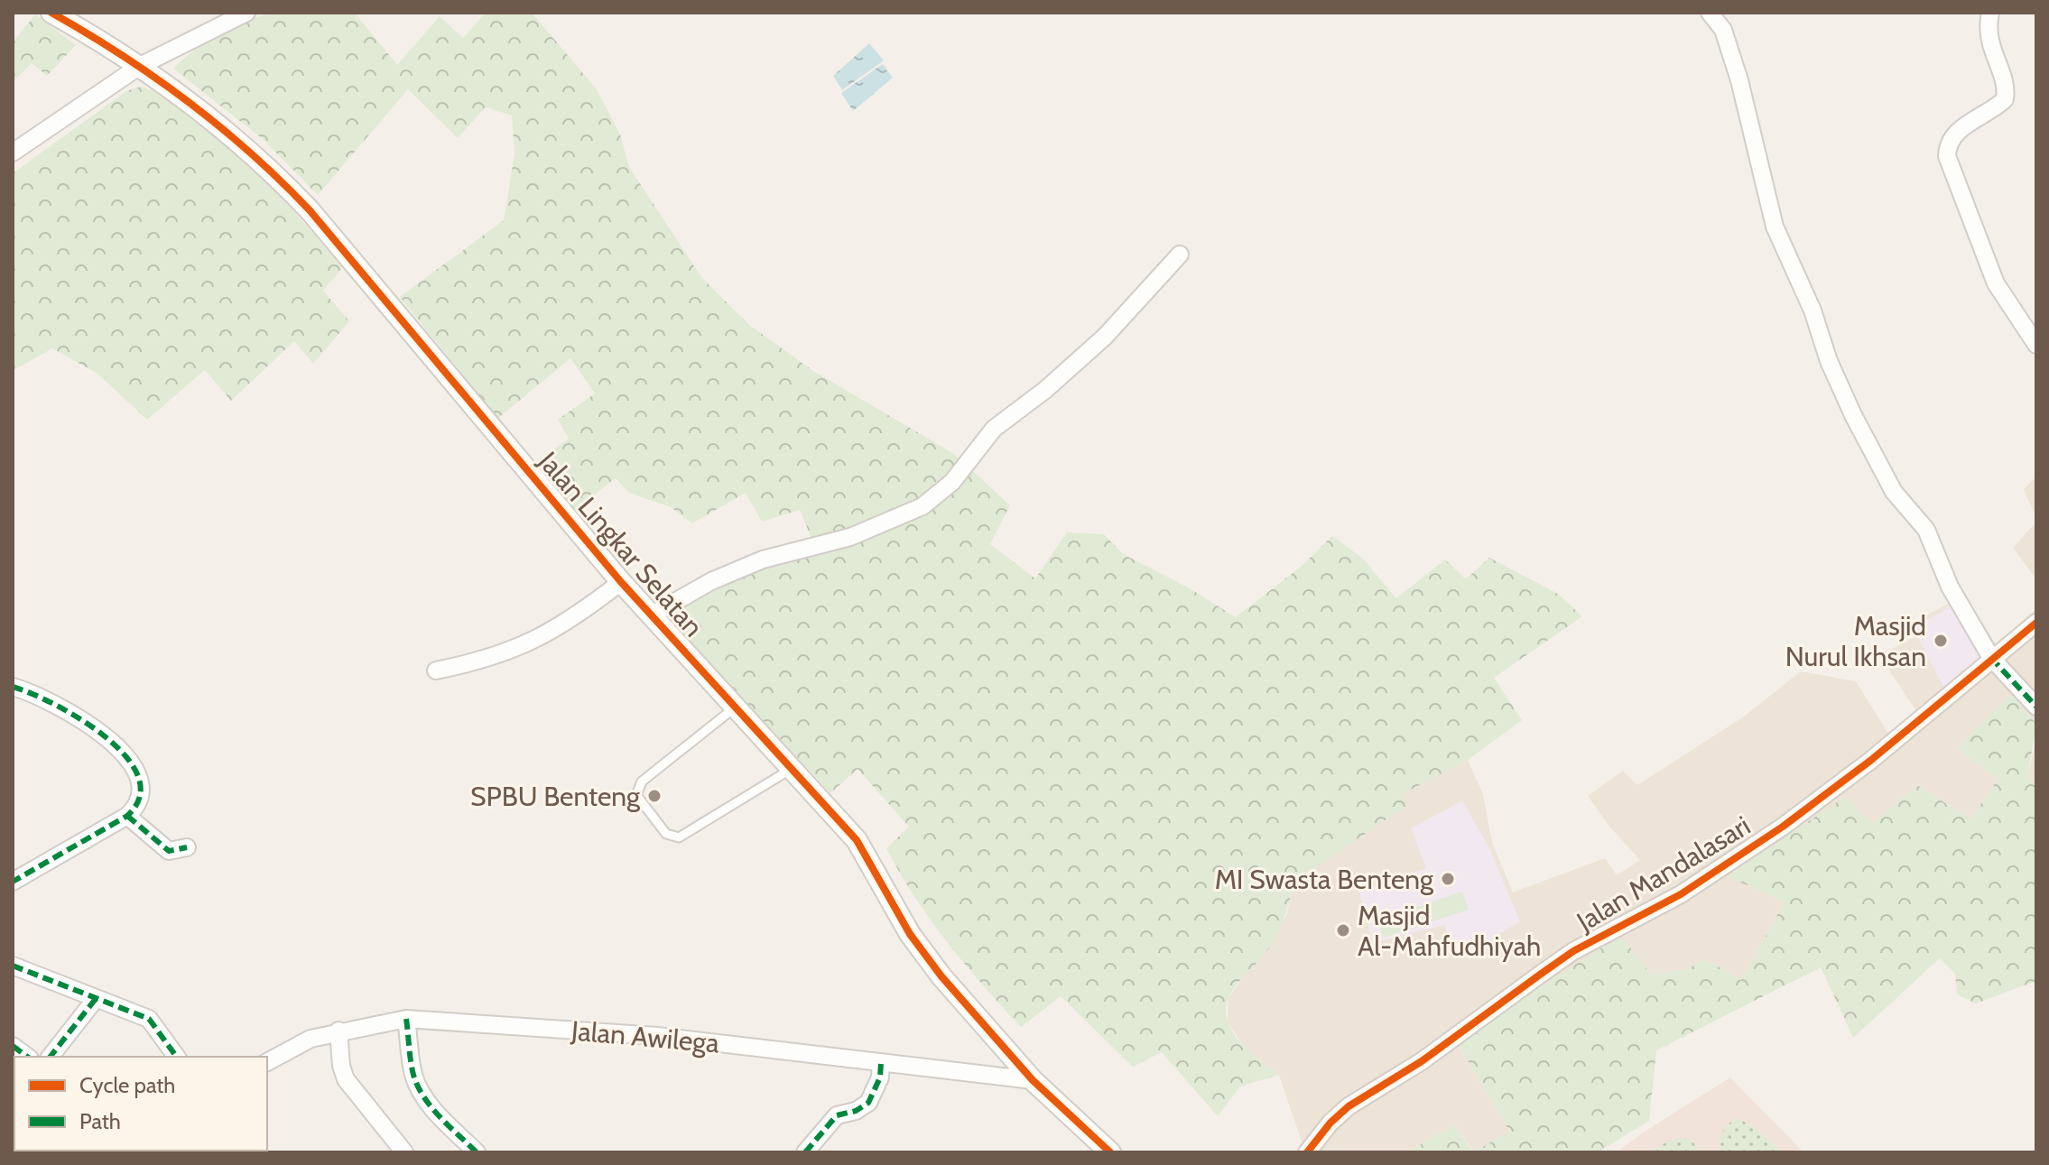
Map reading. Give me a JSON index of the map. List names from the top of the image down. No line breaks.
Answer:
{"streets":{"street":["Jalan Lingkar Selatan","Jalan Mandalasari","Jalan Awilega"]},"crossings":[["Jalan Lingkar Selatan","Jalan Awilega"]],"places":["Masjid Nurul Ikhsan","SPBU Benteng","MI Swasta Benteng","Masjid Al-Mahfudhiyah"],"legend":["Cycle path","Path"]}
